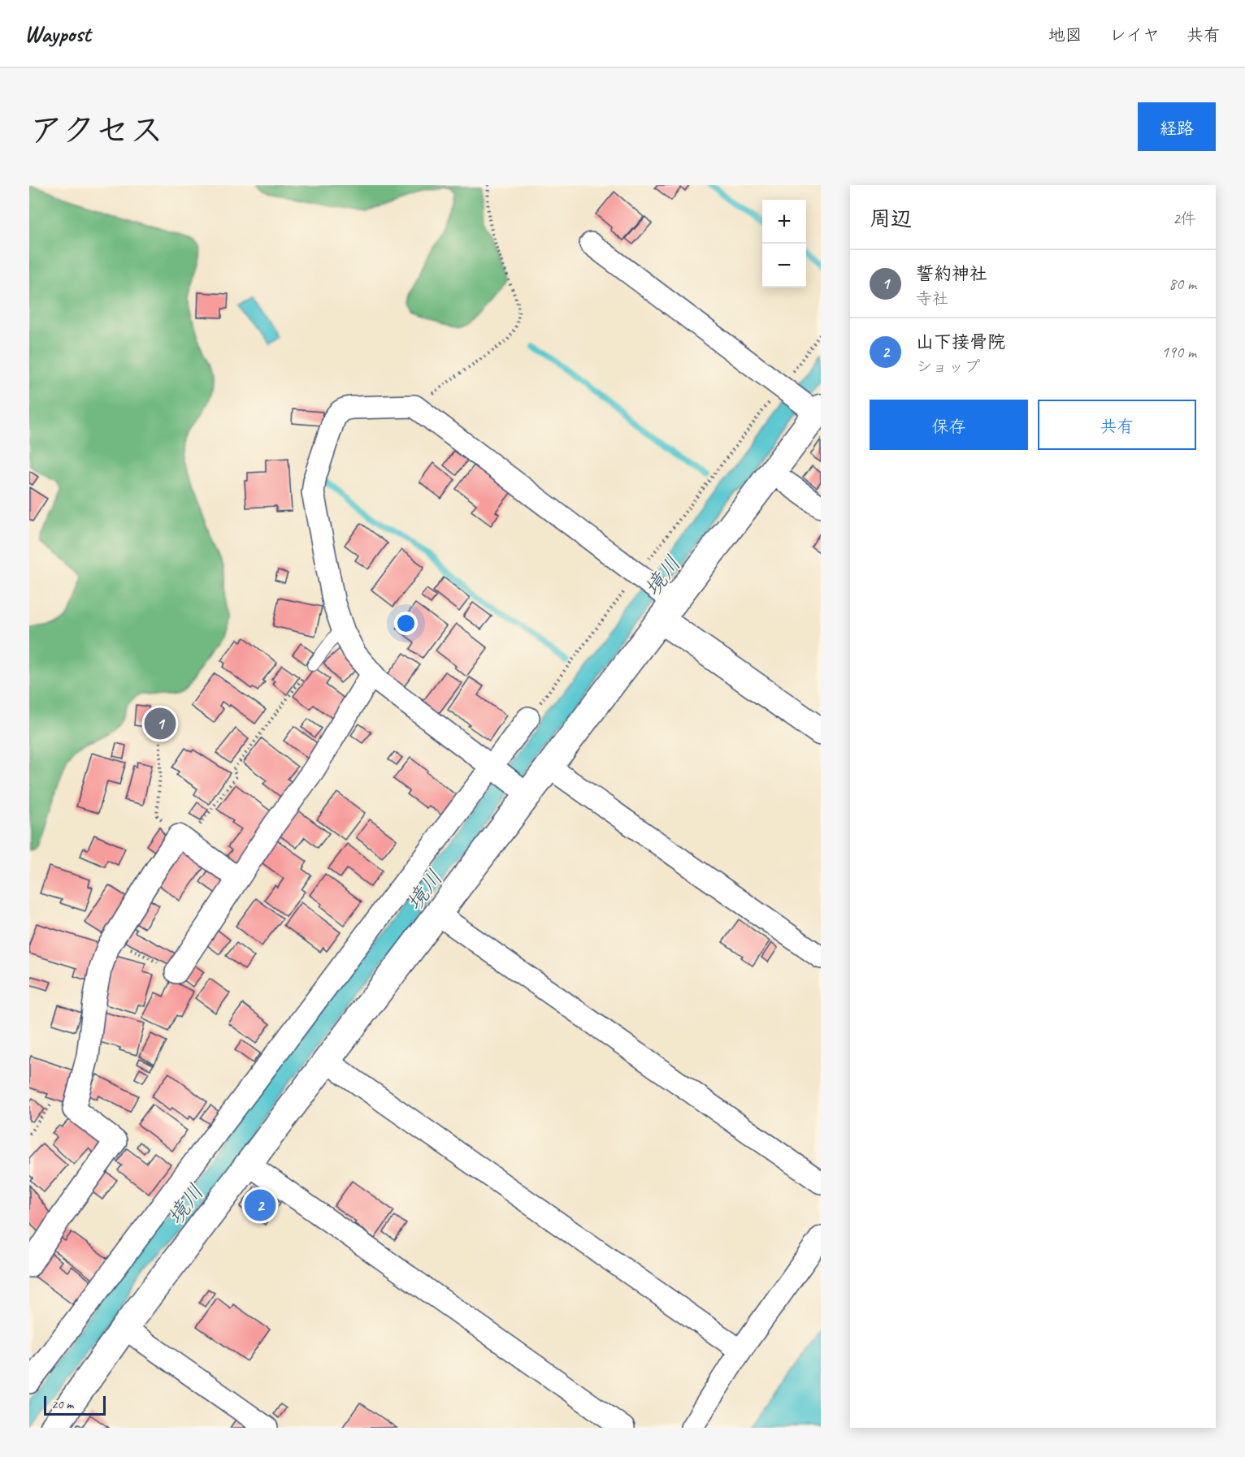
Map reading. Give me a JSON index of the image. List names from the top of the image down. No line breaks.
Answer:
{"water":["境川"],"scale_bar":"20 m","page":{"header":"Waypost","nav":["地図","レイヤ","共有"],"title":"アクセス","buttons":["経路",["保存","共有"]],"heading":["周辺","2件"],"map_buttons":["+","−"],"list":[{"mark":"1","name":"誓約神社","note":"寺社","value":"80 m"},{"mark":"2","name":"山下接骨院","note":"ショップ","value":"190 m"}],"pins":["1","2"],"scale":"20 m"}}
